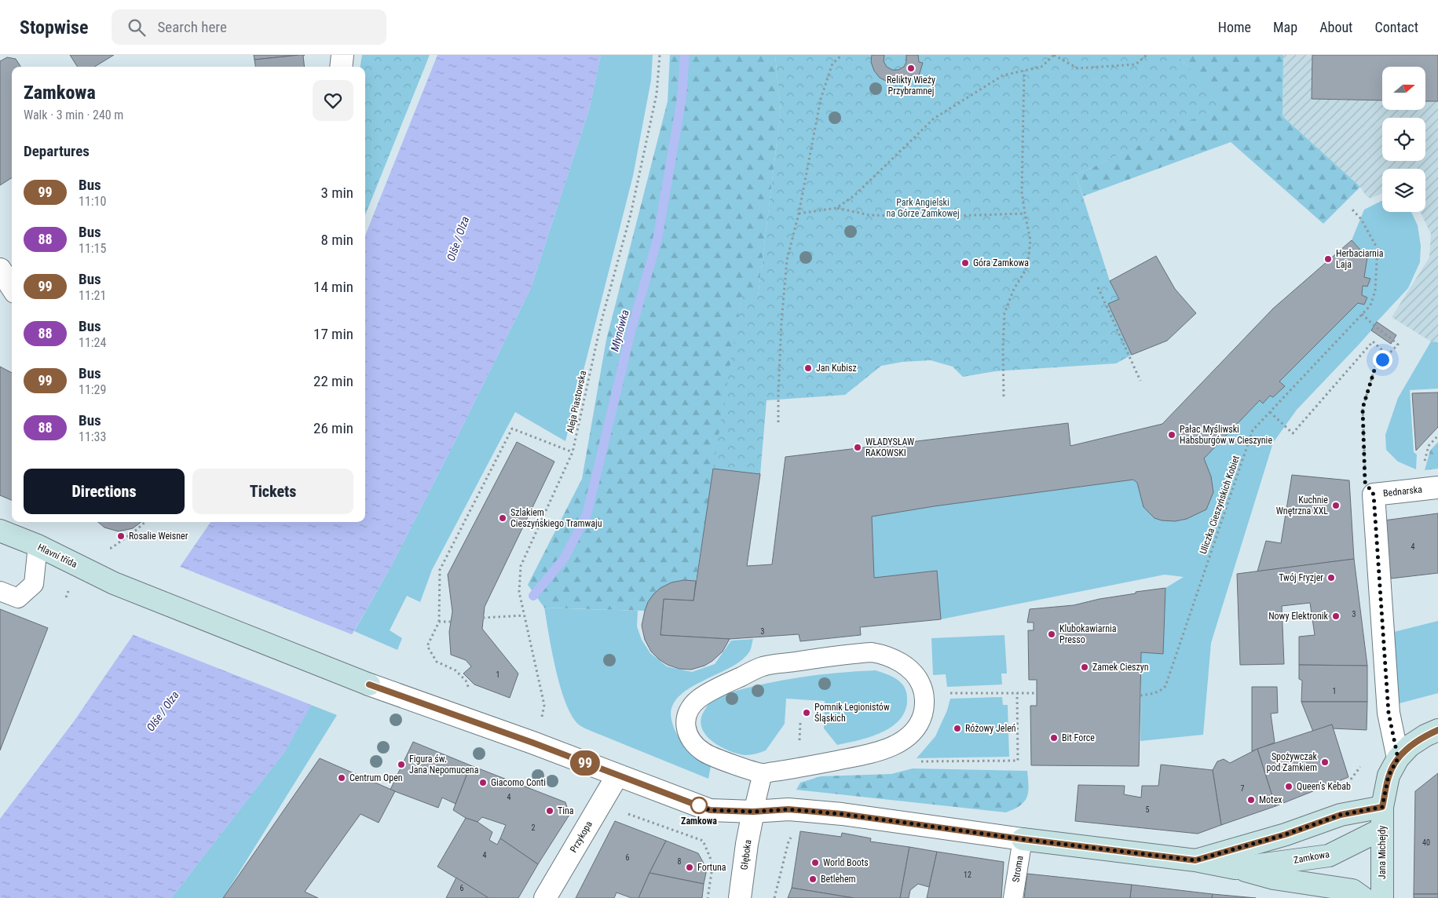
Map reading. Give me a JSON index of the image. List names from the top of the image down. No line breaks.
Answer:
{"streets":{"street":["Bednarska","Hlavní třída","Przykopa","Jana Michejdy","Głęboka","Zamkowa"],"lane":["Stroma"],"path":["Aleja Piastowska","Uliczka Cieszyńskich Kobiet"]},"crossings":[["Aleja Piastowska","Zamkowa"],["Hlavní třída","Zamkowa"],["Przykopa","Zamkowa"],["Jana Michejdy","Zamkowa"],["Głęboka","Zamkowa"],["Zamkowa","Stroma"]],"water":["Olše / Olza","Młynówka"],"parks":["Park Angielski na Górze Zamkowej"],"places":["Relikty Wieży Przybramnej","Herbaciarnia Laja","Góra Zamkowa","Jan Kubisz","Pałac Myśliwski Habsburgów w Cieszynie","WŁADYSŁAW RAKOWSKI","Kuchnie Wnętrzna XXL","Szlakiem Cieszyńskiego Tramwaju","Rosalie Weisner","Twój Fryzjer","Nowy Elektronik","Klubokawiarnia Presso","Zamek Cieszyn","Pomnik Legionistów Śląskich","Różowy Jeleń","Bit Force","Spożywczak pod Zamkiem","Figura św. Jana Nepomucena","Centrum Open","Giacomo Conti","Queen's Kebab","Motex","Zamkowa","Tina","World Boots","Fortuna","Betlehem"],"lines":["bus line 99"],"house_numbers":["4","3","3","1","1","7","4","5","2","40","4","6","8","12","6"],"north":"right","page":{"header":"Stopwise","search":"Search here","nav":["Home","Map","About","Contact"],"on_map":"99","heading":[["Zamkowa","Walk · 3 min · 240 m"],"Departures"],"list":[{"mark":"99","name":"Bus","note":"11:10","value":"3 min"},{"mark":"88","name":"Bus","note":"11:15","value":"8 min"},{"mark":"99","name":"Bus","note":"11:21","value":"14 min"},{"mark":"88","name":"Bus","note":"11:24","value":"17 min"},{"mark":"99","name":"Bus","note":"11:29","value":"22 min"},{"mark":"88","name":"Bus","note":"11:33","value":"26 min"}],"buttons":["Directions","Tickets"]}}
